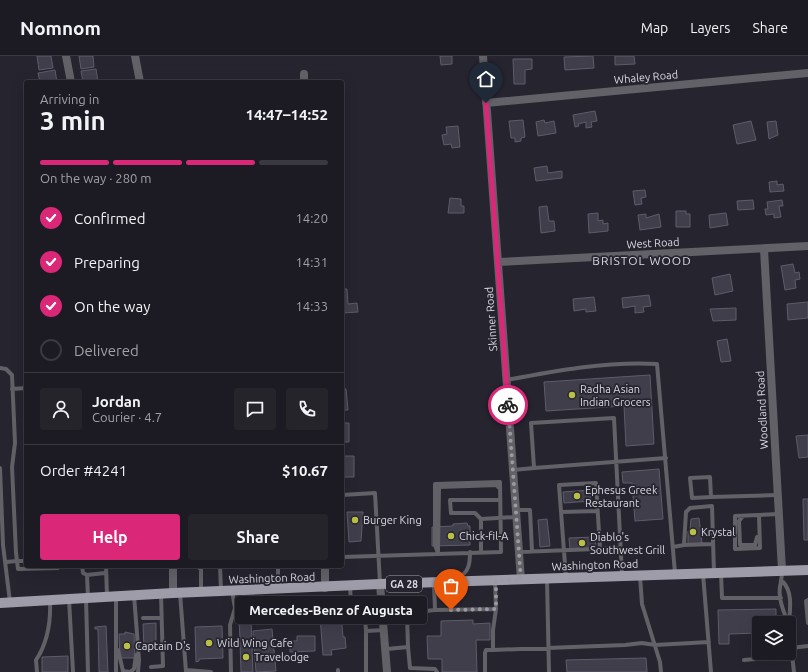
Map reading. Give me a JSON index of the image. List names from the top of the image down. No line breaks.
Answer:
{"streets":{"main road":["Washington Road","GA 28"],"street":["Whaley Road","West Road","Skinner Road","Woodland Road"]},"crossings":[["Whaley Road","Skinner Road"],["West Road","Skinner Road"],["West Road","Woodland Road"],["Skinner Road","Washington Road"],["Woodland Road","Washington Road"]],"districts":["BRISTOL WOOD"],"places":["Radha Asian Indian Grocers","Ephesus Greek Restaurant","Burger King","Krystal","Chick-fil-A","Diablo's Southwest Grill","Mercedes-Benz of Augusta","Wild Wing Cafe","Captain D's","Travelodge"],"page":{"header":"Nomnom","nav":["Map","Layers","Share"],"heading":["3 min","Arriving in","14:47–14:52"],"panel":["Jordan","Courier · 4.7","Order #4241","$10.67"],"bar":"On the way · 280 m","list":[["Confirmed","14:20"],["Preparing","14:31"],["On the way","14:33"],"Delivered"],"buttons":["Help","Share"],"bubble":"Mercedes-Benz of Augusta"}}
